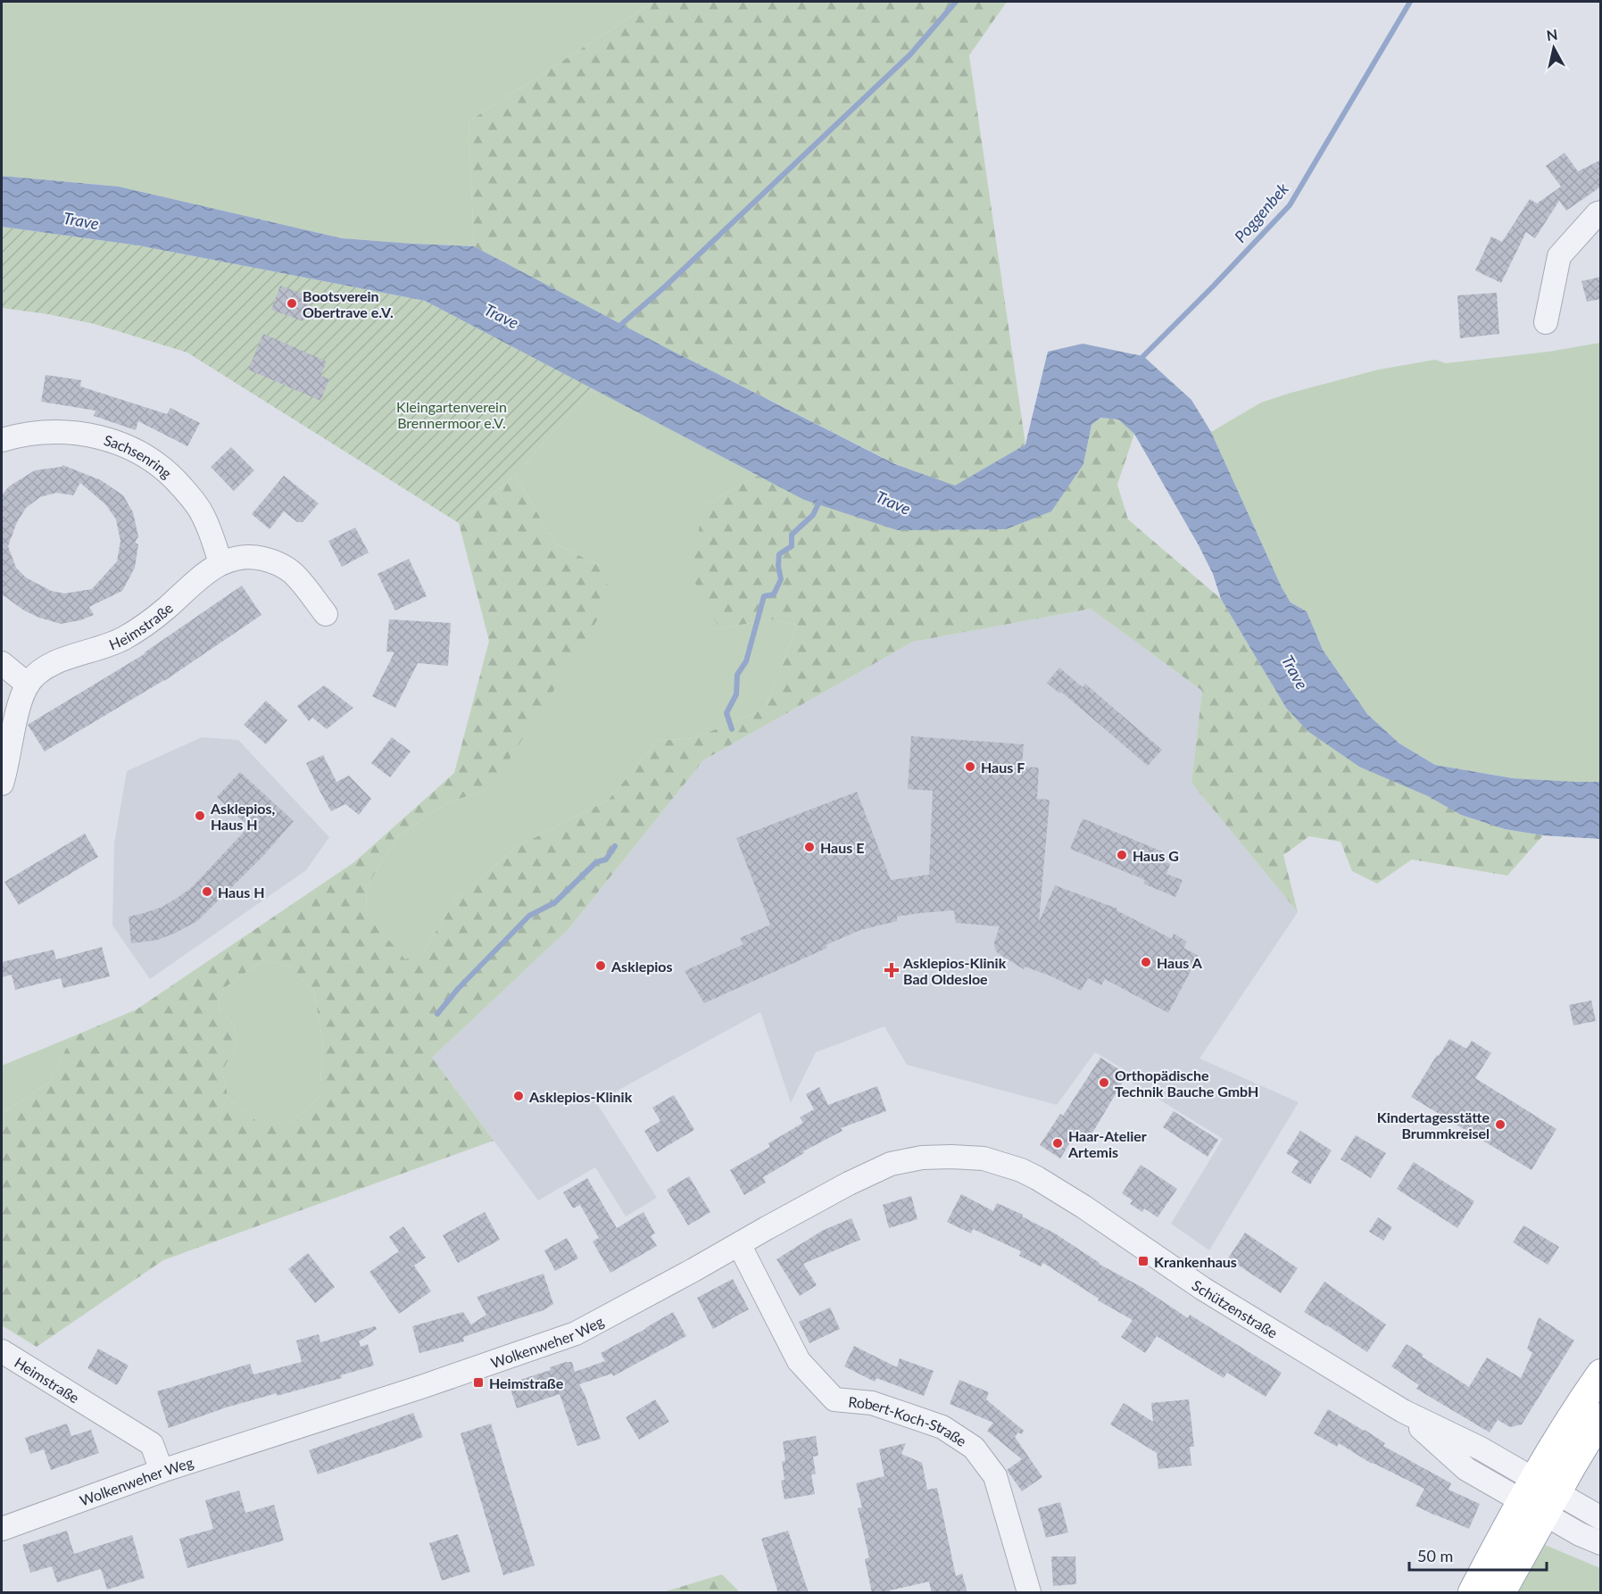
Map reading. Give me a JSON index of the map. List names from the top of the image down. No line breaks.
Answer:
{"streets":{"street":["Sachsenring","Heimstraße","Schützenstraße","Wolkenweher Weg","Robert-Koch-Straße"]},"crossings":[["Sachsenring","Heimstraße"],["Heimstraße","Wolkenweher Weg"],["Schützenstraße","Wolkenweher Weg"],["Wolkenweher Weg","Robert-Koch-Straße"]],"water":["Poggenbek","Trave"],"parks":["Kleingartenverein Brennermoor e.V."],"places":{"other":["Bootsverein Obertrave e.V.","Haus F","Asklepios, Haus H","Haus E","Haus G","Haus H","Haus A","Asklepios","Orthopädische Technik Bauche GmbH","Asklepios-Klinik","Kindertagesstätte Brummkreisel","Haar-Atelier Artemis"],"health":["Asklepios-Klinik Bad Oldesloe"],"transit":["Krankenhaus","Heimstraße"]},"scale_bar":"50 m","north":"top"}
